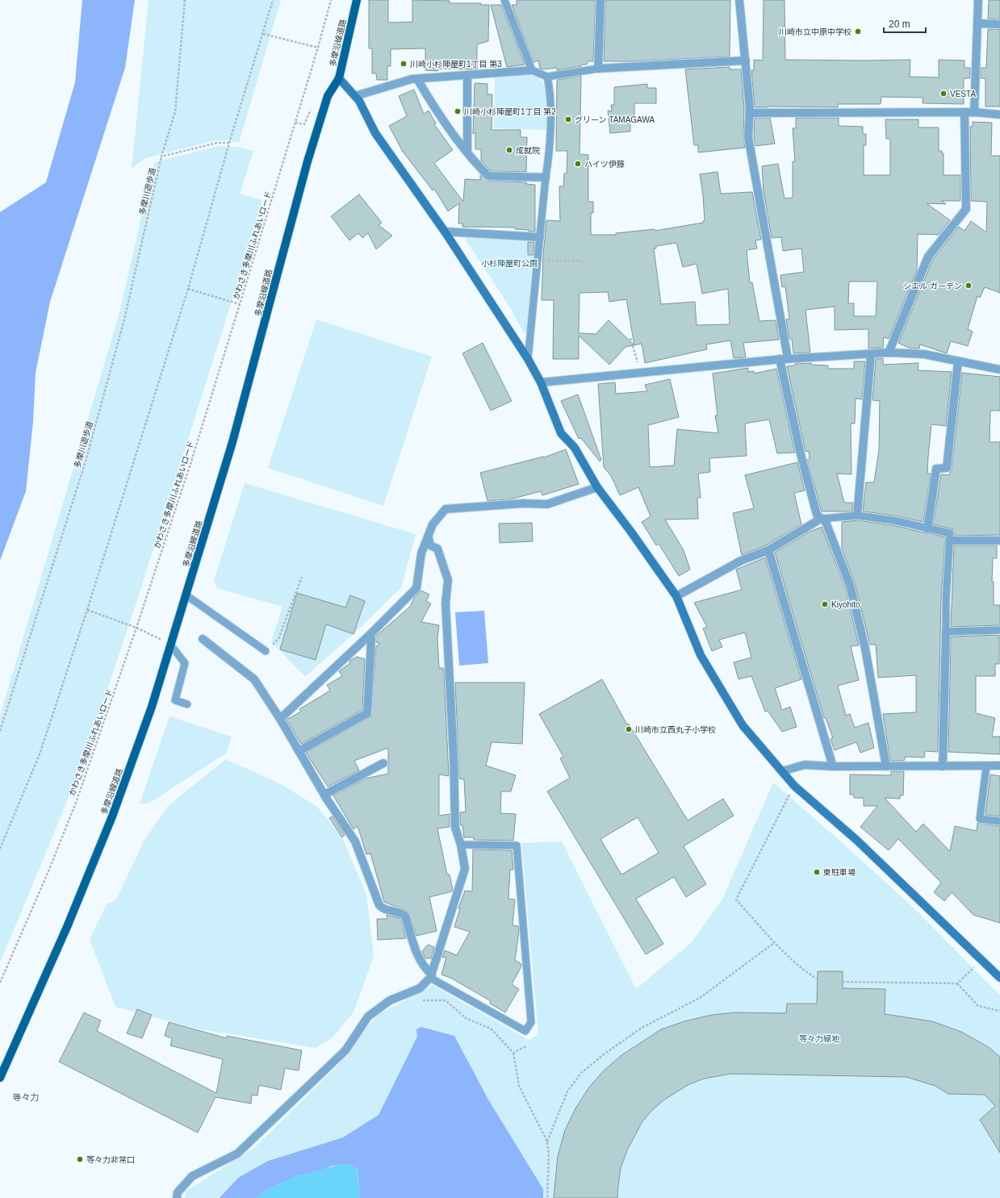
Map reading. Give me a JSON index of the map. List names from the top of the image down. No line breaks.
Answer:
{"streets":{"main road":["多摩沿線道路"],"path":["多摩川遊歩道","かわさき多摩川ふれあいロード"]},"districts":["等々力"],"parks":["小杉陣屋町公園","等々力緑地"],"places":["川崎市立中原中学校","川崎小杉陣屋町1丁目 第3","VESTA","川崎小杉陣屋町1丁目 第2","グリーン TAMAGAWA","成就院","ハイツ伊藤","シエル ガーデン","Kiyohito","川崎市立西丸子小学校","東駐車場","等々力非常口"],"scale_bar":"20 m"}
